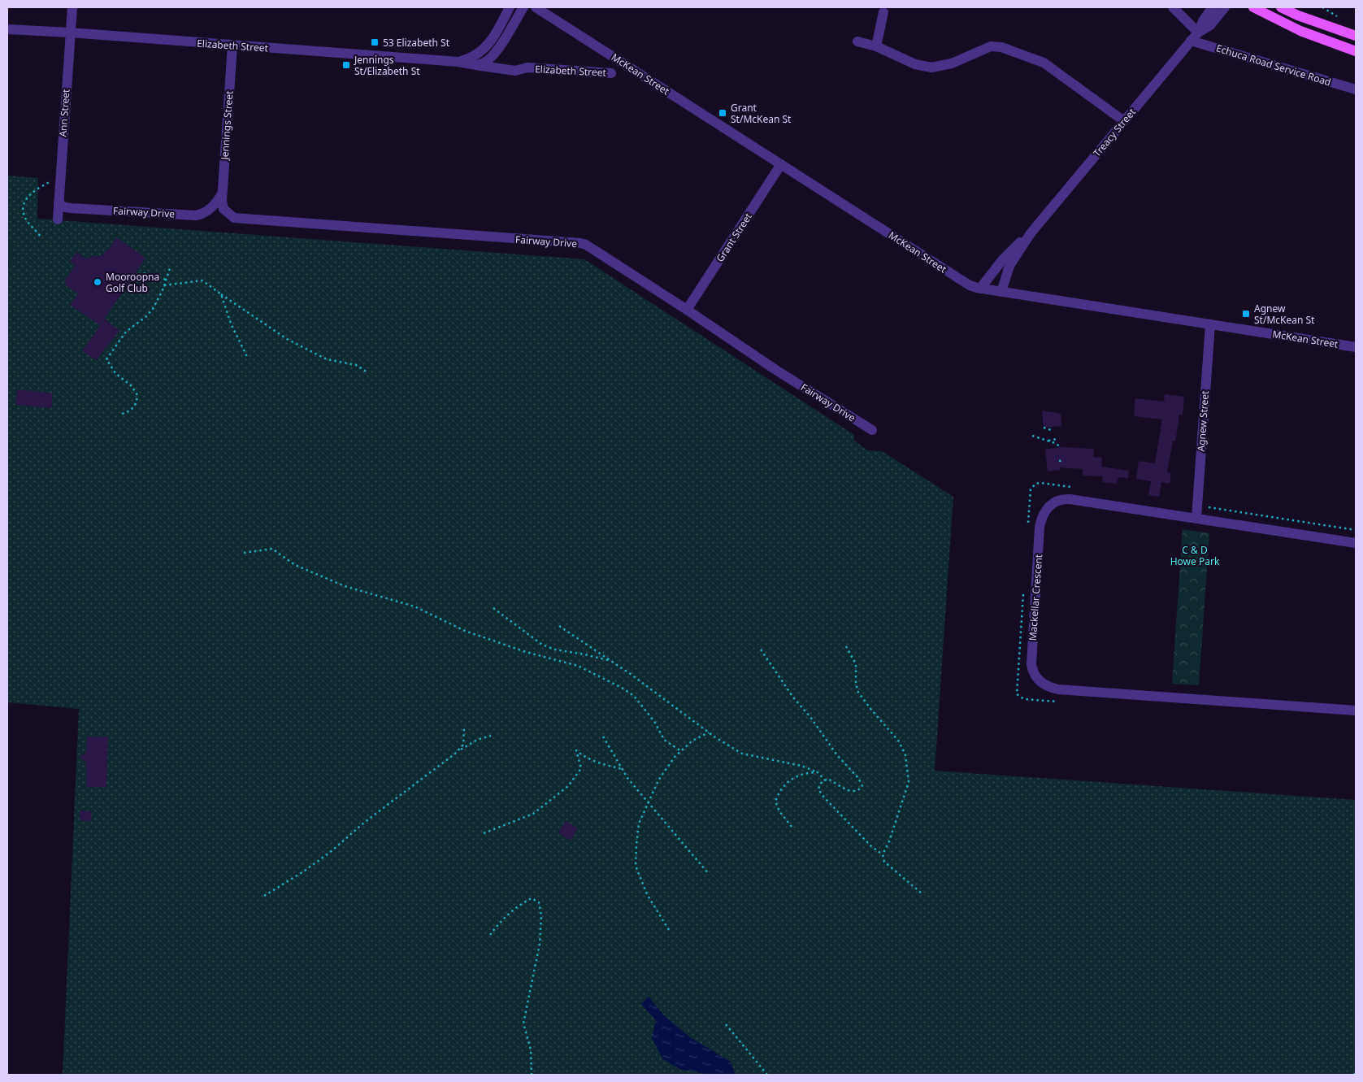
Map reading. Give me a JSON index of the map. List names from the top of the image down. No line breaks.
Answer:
{"streets":{"street":["Elizabeth Street","Echuca Road Service Road","McKean Street","Ann Street","Jennings Street","Treacy Street","Fairway Drive","Grant Street","Agnew Street","Mackellar Crescent"]},"crossings":[["Elizabeth Street","Ann Street"],["Elizabeth Street","Jennings Street"],["Echuca Road Service Road","Treacy Street"],["McKean Street","Treacy Street"],["McKean Street","Grant Street"],["McKean Street","Agnew Street"],["Ann Street","Fairway Drive"],["Jennings Street","Fairway Drive"],["Fairway Drive","Grant Street"],["Agnew Street","Mackellar Crescent"]],"parks":["C & D Howe Park"],"places":{"transit":["53 Elizabeth St","Jennings St/Elizabeth St","Grant St/McKean St","Agnew St/McKean St"],"other":["Mooroopna Golf Club"]}}
